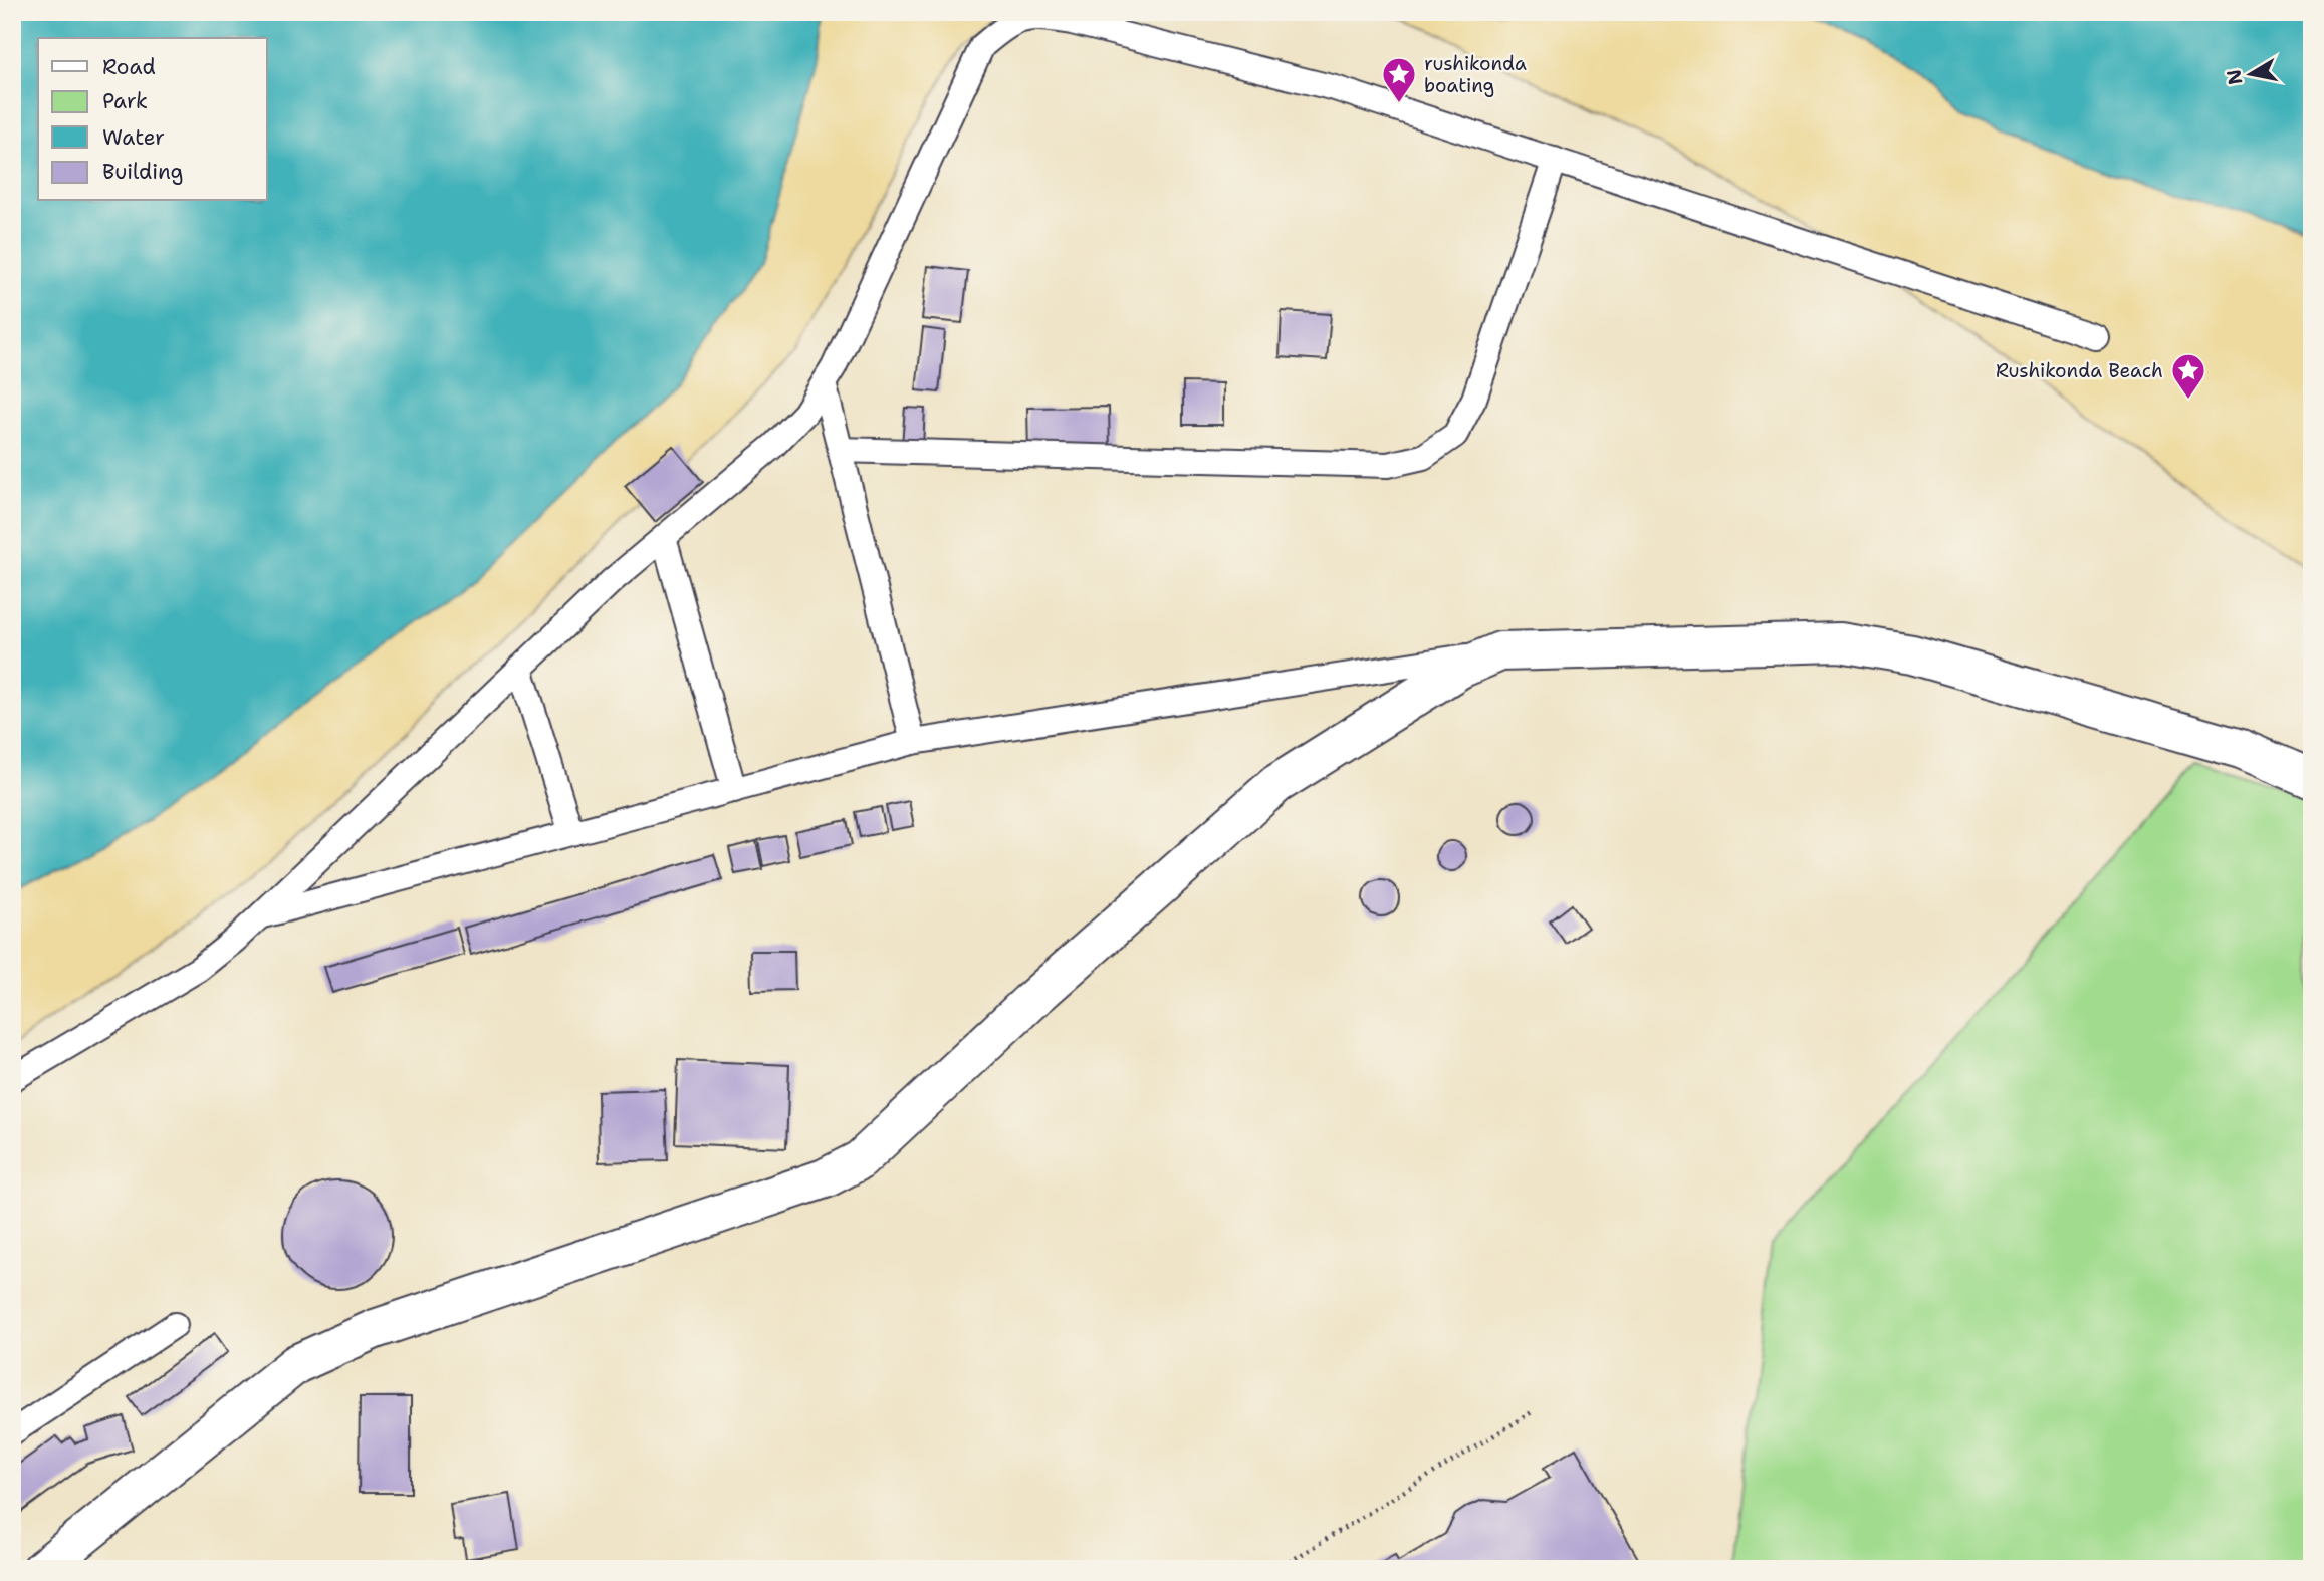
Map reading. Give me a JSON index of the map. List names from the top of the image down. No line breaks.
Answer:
{"places":{"place":["rushikonda boating","Rushikonda Beach"]},"legend":["Road","Park","Water","Building"],"north":"left"}
